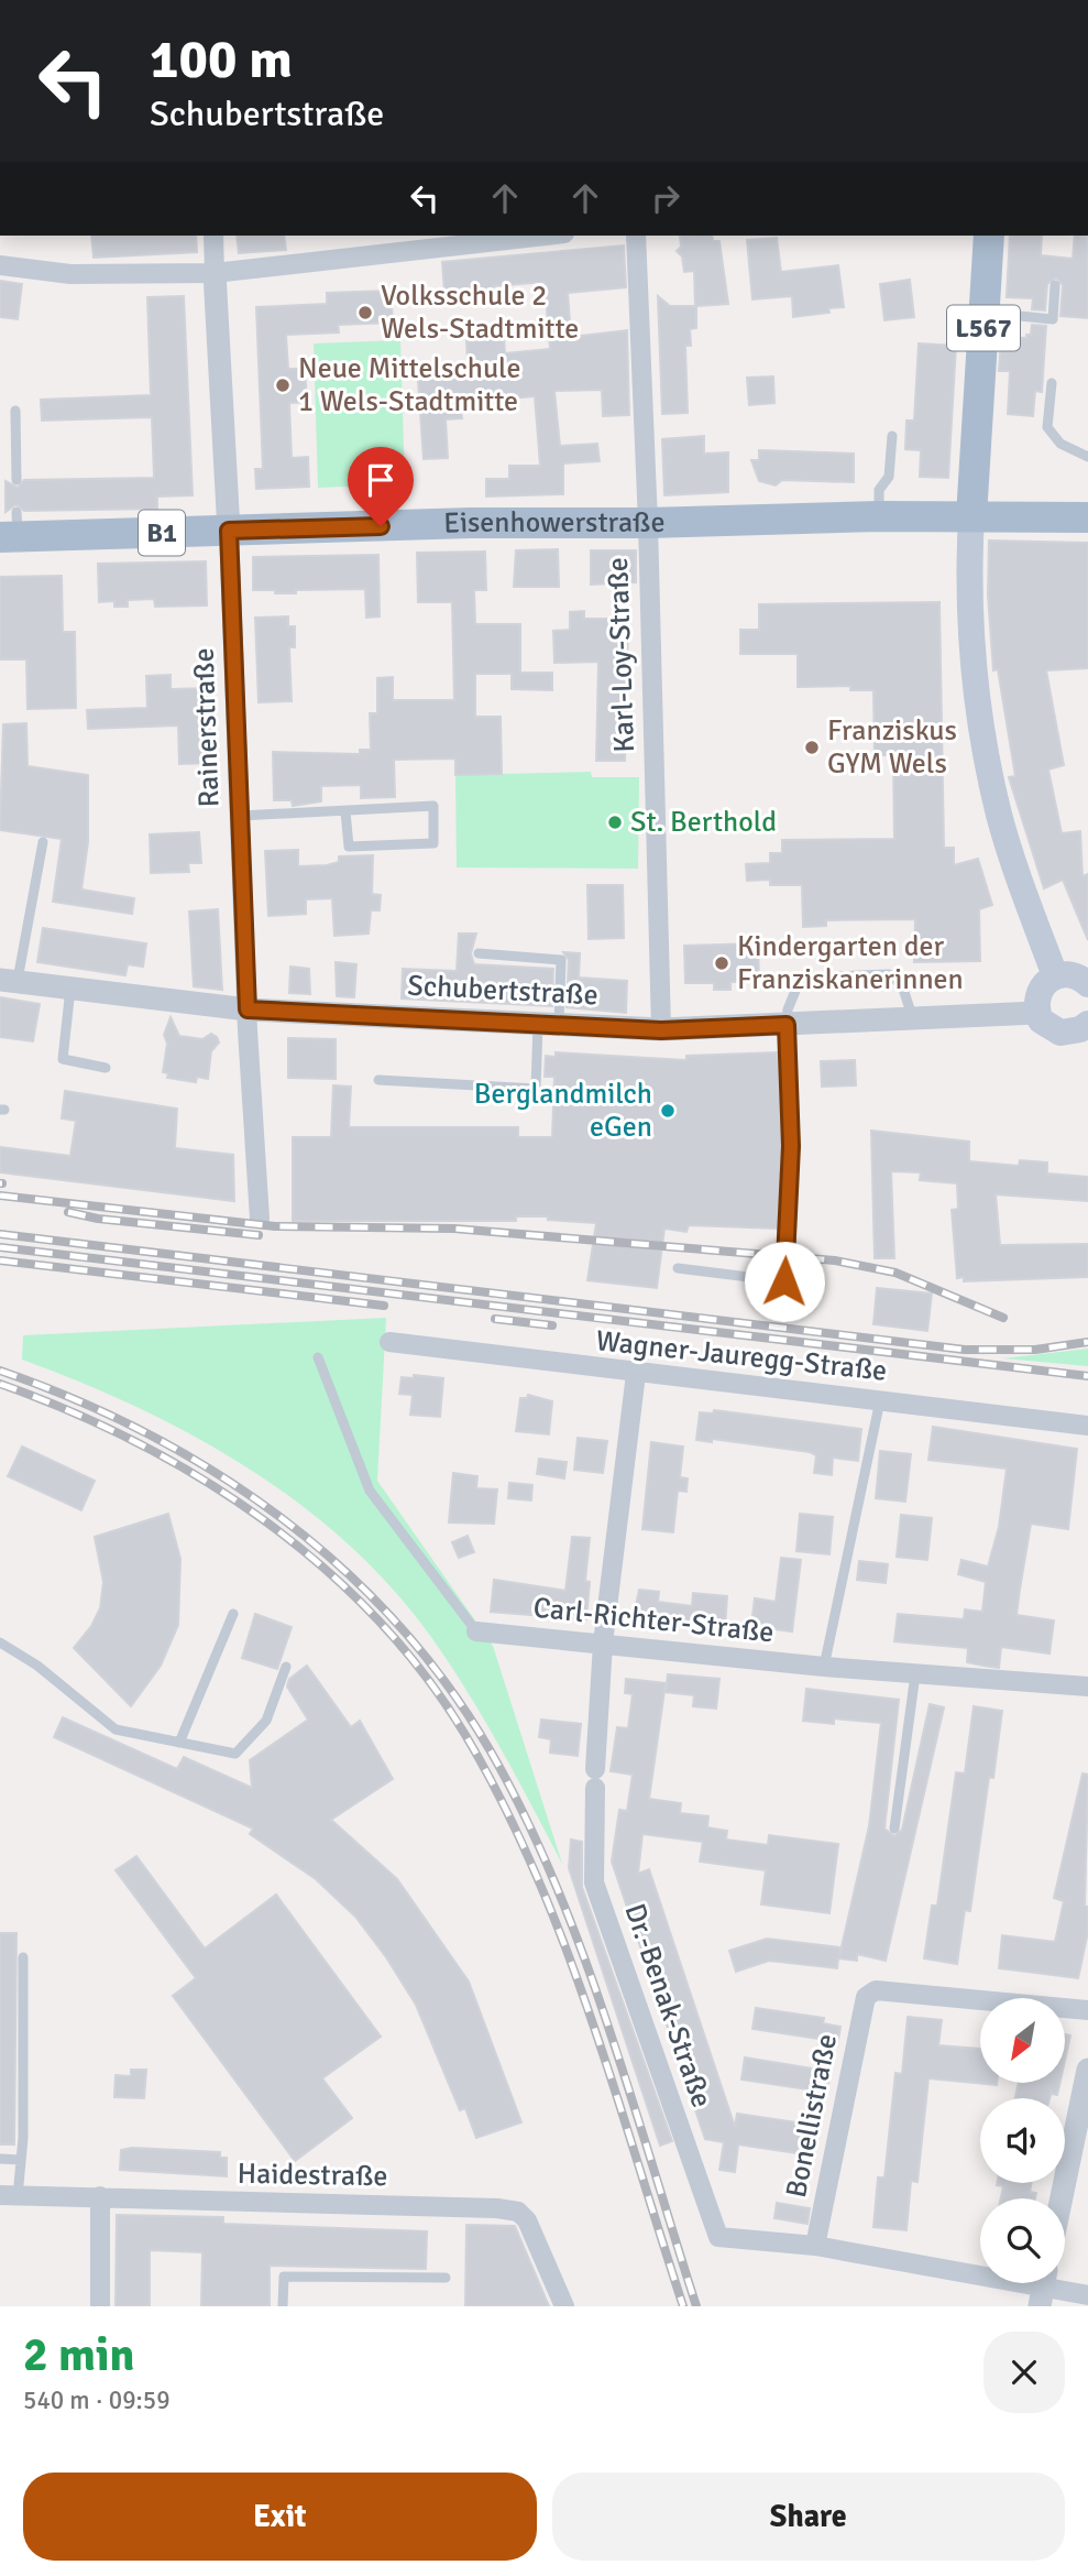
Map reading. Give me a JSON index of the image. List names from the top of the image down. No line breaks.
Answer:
{"streets":{"main road":["L567","Eisenhowerstraße","B1"],"street":["Karl-Loy-Straße","Rainerstraße","Schubertstraße","Wagner-Jauregg-Straße","Carl-Richter-Straße","Dr.-Benak-Straße","Bonellistraße","Haidestraße"]},"crossings":[["L567","Eisenhowerstraße"],["L567","B1"],["Eisenhowerstraße","B1"],["Eisenhowerstraße","Karl-Loy-Straße"],["Eisenhowerstraße","Rainerstraße"],["Karl-Loy-Straße","Schubertstraße"],["Rainerstraße","Schubertstraße"],["Wagner-Jauregg-Straße","Dr.-Benak-Straße"],["Carl-Richter-Straße","Dr.-Benak-Straße"],["Dr.-Benak-Straße","Bonellistraße"]],"places":["Volksschule 2 Wels-Stadtmitte","Neue Mittelschule 1 Wels-Stadtmitte","Franziskus GYM Wels","St. Berthold","Kindergarten der Franziskanerinnen","Berglandmilch eGen"],"north":"bottom left","page":{"turn":["100 m","Schubertstraße"],"heading":["2 min","540 m · 09:59"],"buttons":["Exit","Share"]}}
